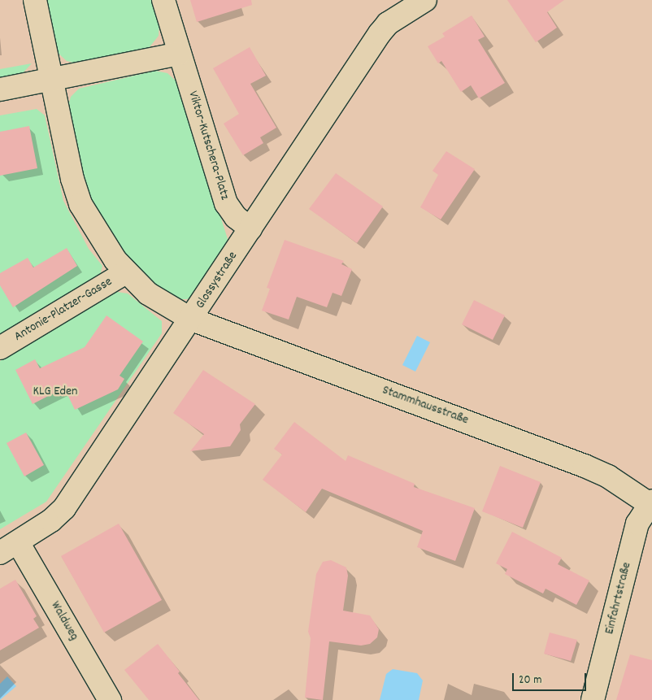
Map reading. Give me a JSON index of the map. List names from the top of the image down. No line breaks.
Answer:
{"streets":{"street":["Viktor-Kutschera-Platz","Glossystraße","Antonie-Platzer-Gasse","Stammhausstraße","Einfahrtstraße","Waldweg"]},"crossings":[["Viktor-Kutschera-Platz","Glossystraße"],["Glossystraße","Stammhausstraße"],["Glossystraße","Waldweg"],["Stammhausstraße","Einfahrtstraße"]],"parks":["KLG Eden"],"scale_bar":"20 m"}
